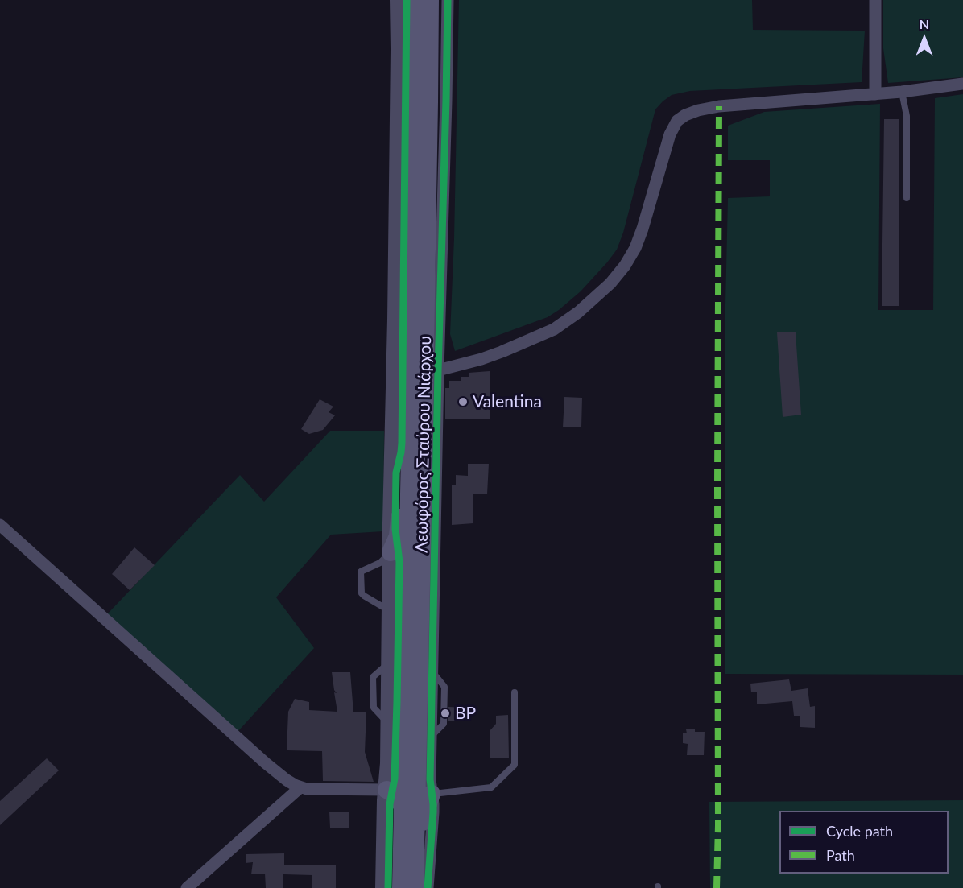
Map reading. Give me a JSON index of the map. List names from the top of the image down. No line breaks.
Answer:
{"streets":{"main road":["Λεωφόρος Σταύρου Νιάρχου"]},"places":["Valentina","BP"],"legend":["Cycle path","Path"],"north":"top"}
